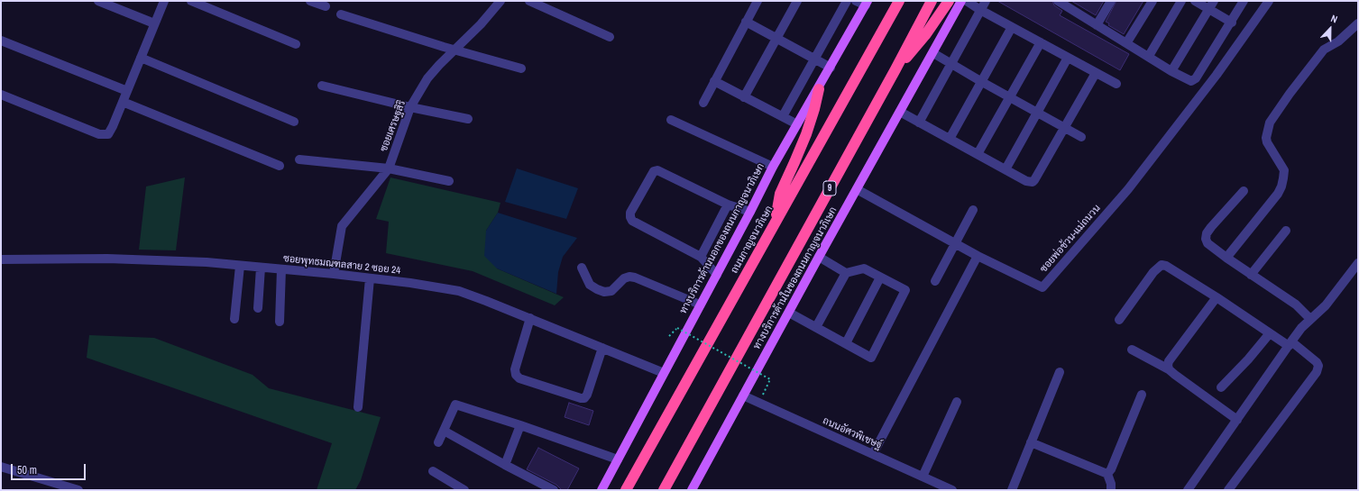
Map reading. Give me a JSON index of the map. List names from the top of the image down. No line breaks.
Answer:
{"streets":{"highway":["9","ถนนกาญจนาภิเษก"],"main road":["ทางบริการด้านนอกของถนนกาญจนาภิเษก","ทางบริการด้านในของถนนกาญจนาภิเษก"],"street":["ซอยเศรษฐสิริ","ซอยพ่อช้วน-แม่ถนวน","ซอยพุทธมณฑลสาย 2 ซอย 24","ถนนอัศวพิเชษฐ์"]},"crossings":[["ซอยเศรษฐสิริ","ซอยพุทธมณฑลสาย 2 ซอย 24"],["ทางบริการด้านนอกของถนนกาญจนาภิเษก","ซอยพุทธมณฑลสาย 2 ซอย 24"],["ทางบริการด้านในของถนนกาญจนาภิเษก","ถนนอัศวพิเชษฐ์"]],"scale_bar":"50 m","north":"top"}
